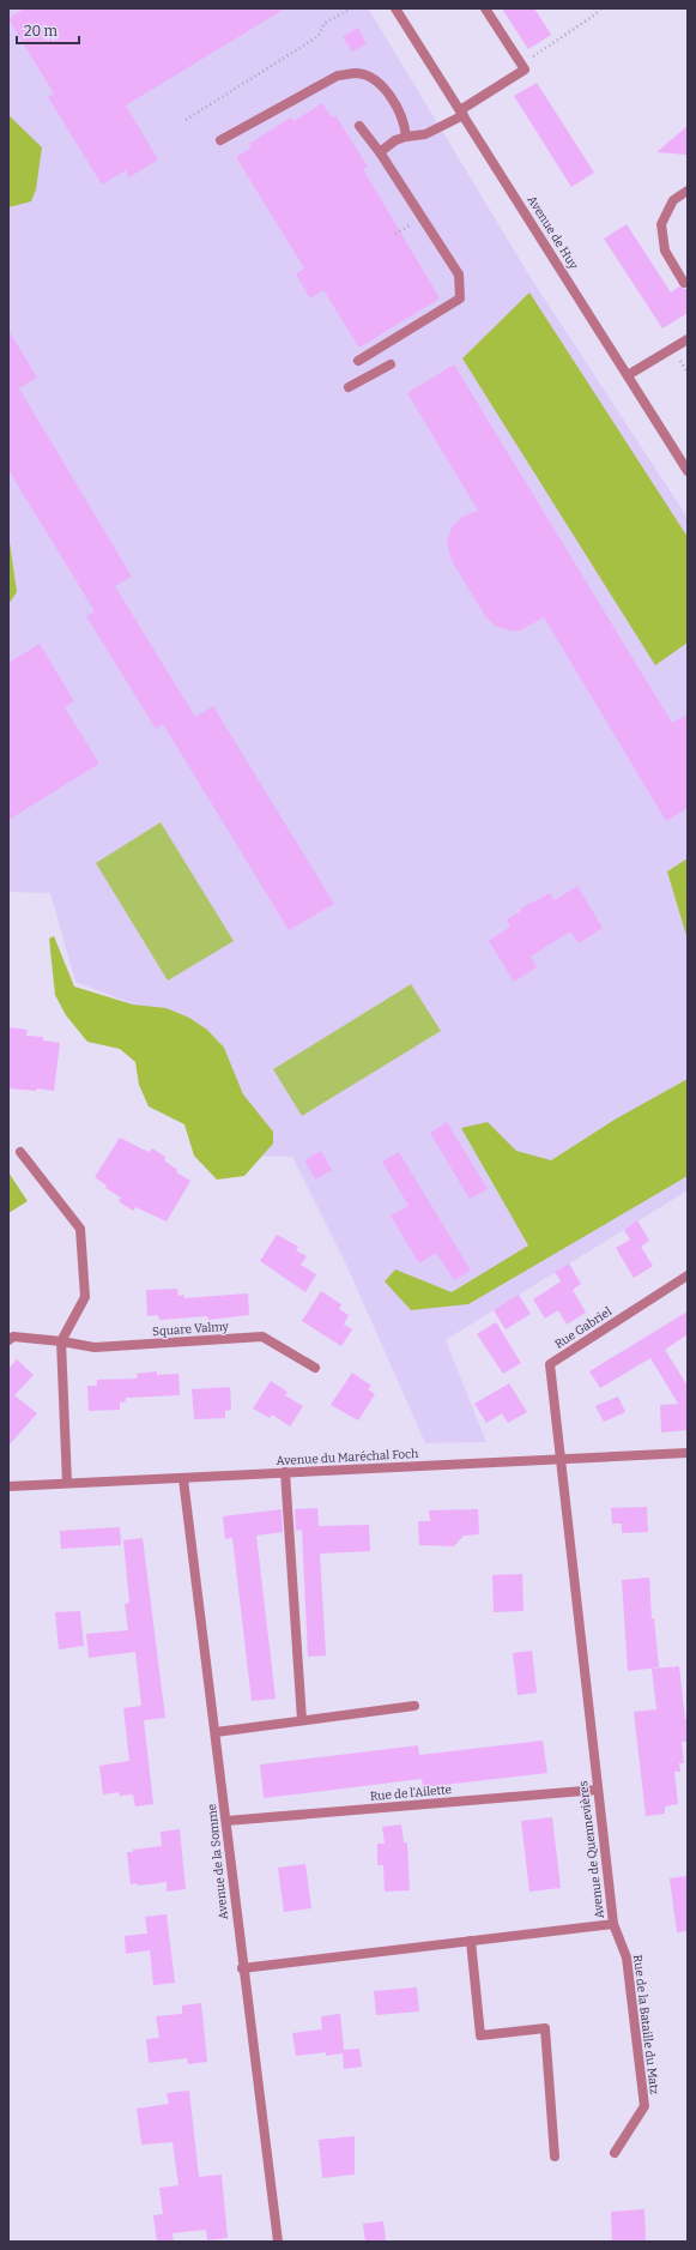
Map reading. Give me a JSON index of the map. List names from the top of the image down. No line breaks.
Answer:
{"streets":{"street":["Avenue de Huy","Rue Gabriel","Square Valmy","Avenue du Maréchal Foch","Rue de l'Ailette","Avenue de Quennevières","Avenue de la Somme","Rue de la Bataille du Matz"]},"crossings":[["Rue Gabriel","Avenue du Maréchal Foch"],["Rue Gabriel","Avenue de Quennevières"],["Avenue du Maréchal Foch","Avenue de Quennevières"],["Avenue du Maréchal Foch","Avenue de la Somme"],["Rue de l'Ailette","Avenue de Quennevières"],["Rue de l'Ailette","Avenue de la Somme"],["Avenue de Quennevières","Avenue de la Somme"],["Avenue de Quennevières","Rue de la Bataille du Matz"]],"scale_bar":"20 m"}
